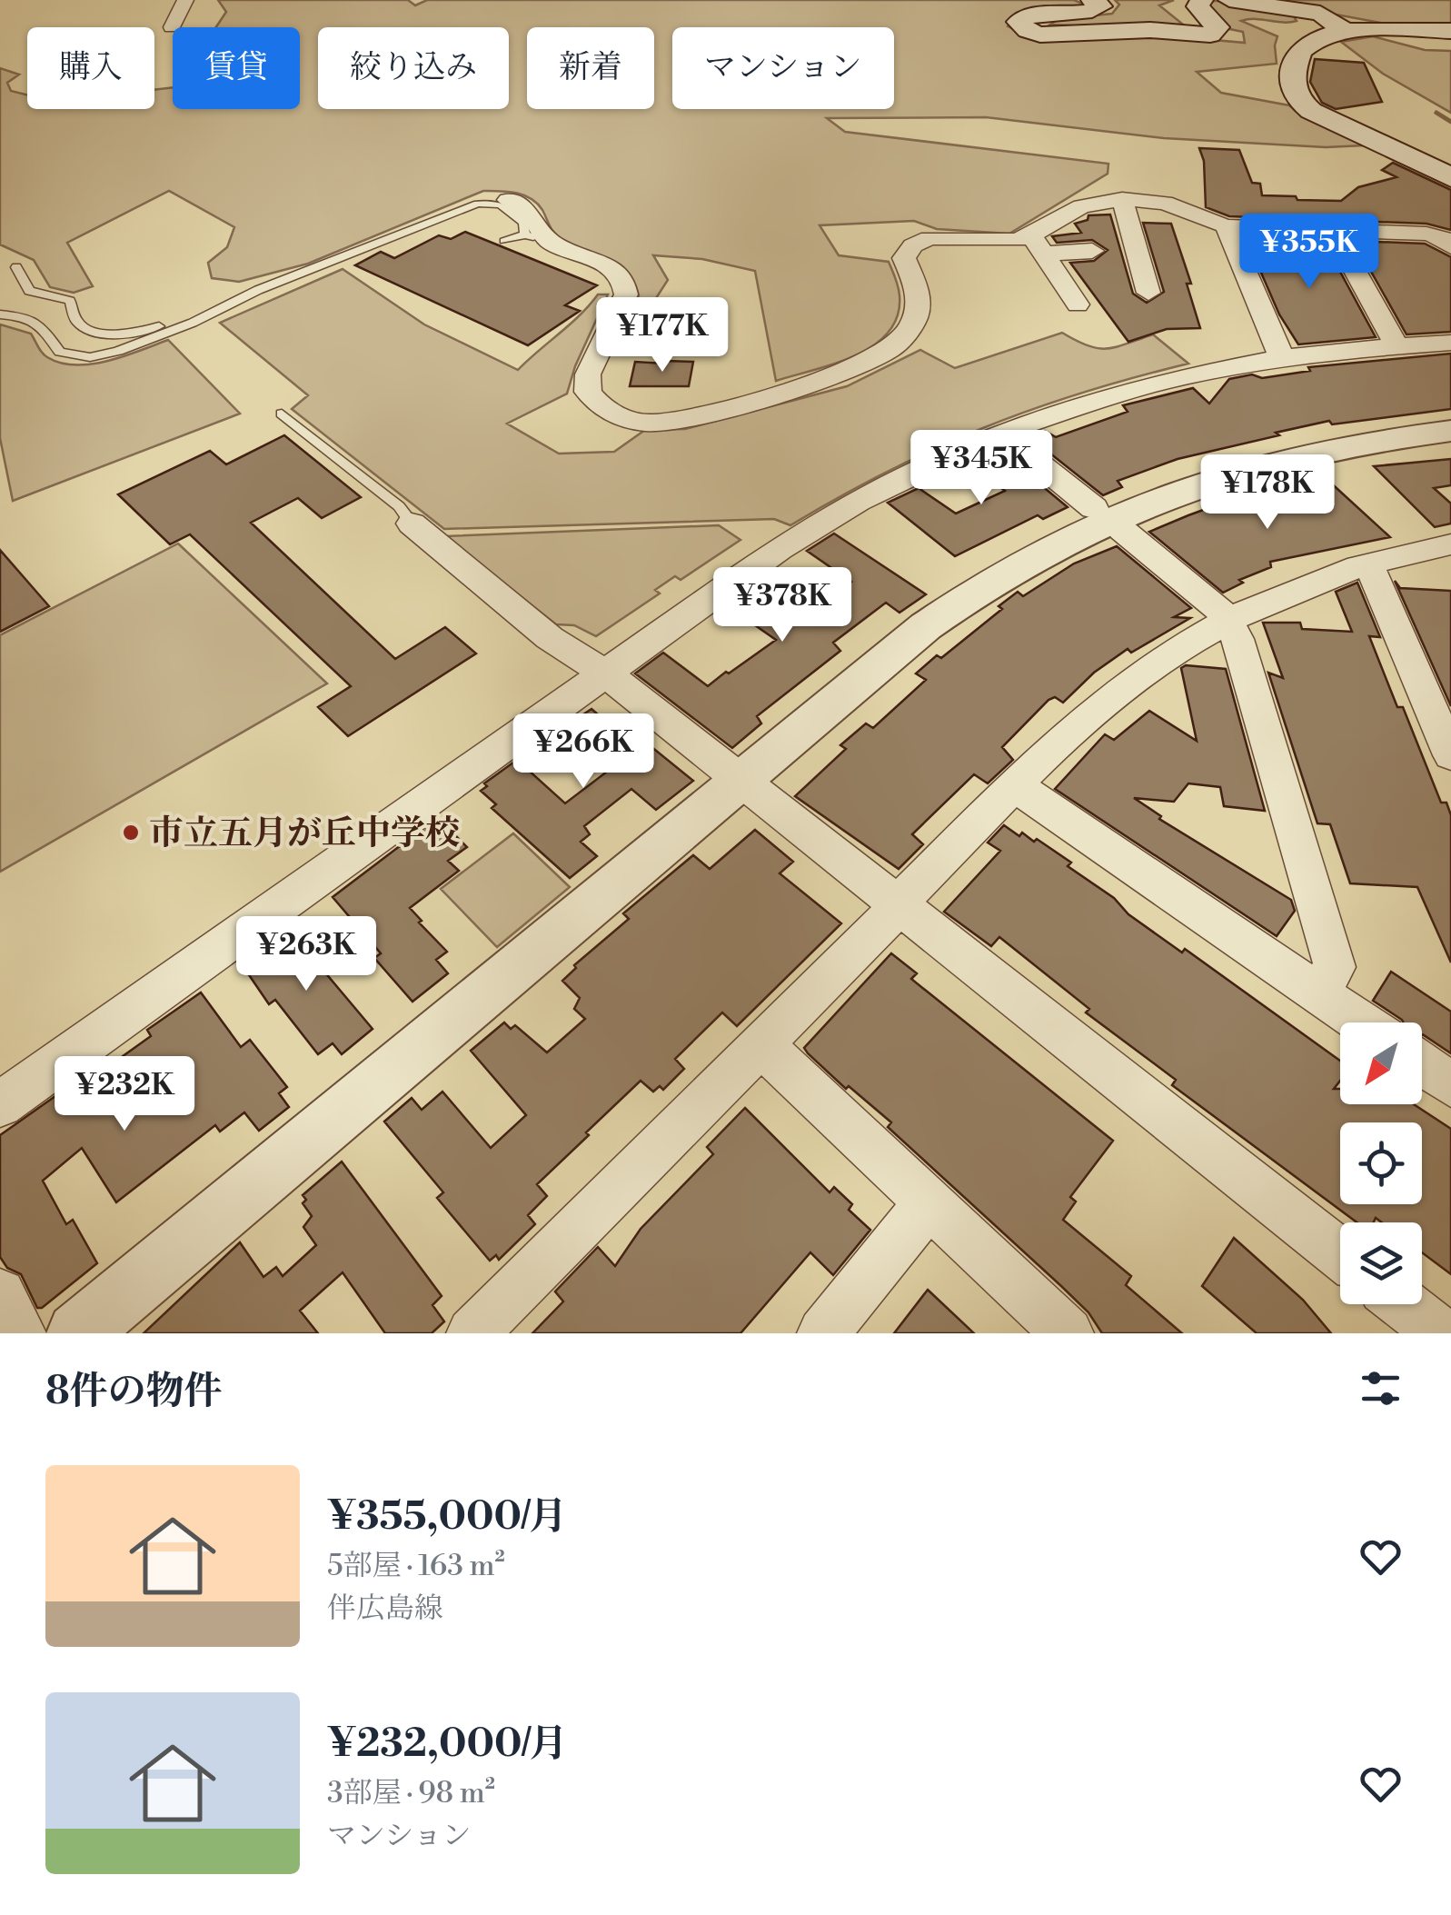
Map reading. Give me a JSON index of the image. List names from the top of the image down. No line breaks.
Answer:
{"places":["市立五月が丘中学校"],"north":"bottom left","page":{"chip":["購入","賃貸","絞り込み","新着","マンション"],"price":["¥355K","¥177K","¥345K","¥178K","¥378K","¥266K","¥263K","¥232K"],"heading":"8件の物件","list":[{"name":"¥355,000/月","note":"5部屋 · 163 m² · 伴広島線"},{"name":"¥232,000/月","note":"3部屋 · 98 m² · マンション"}]}}
